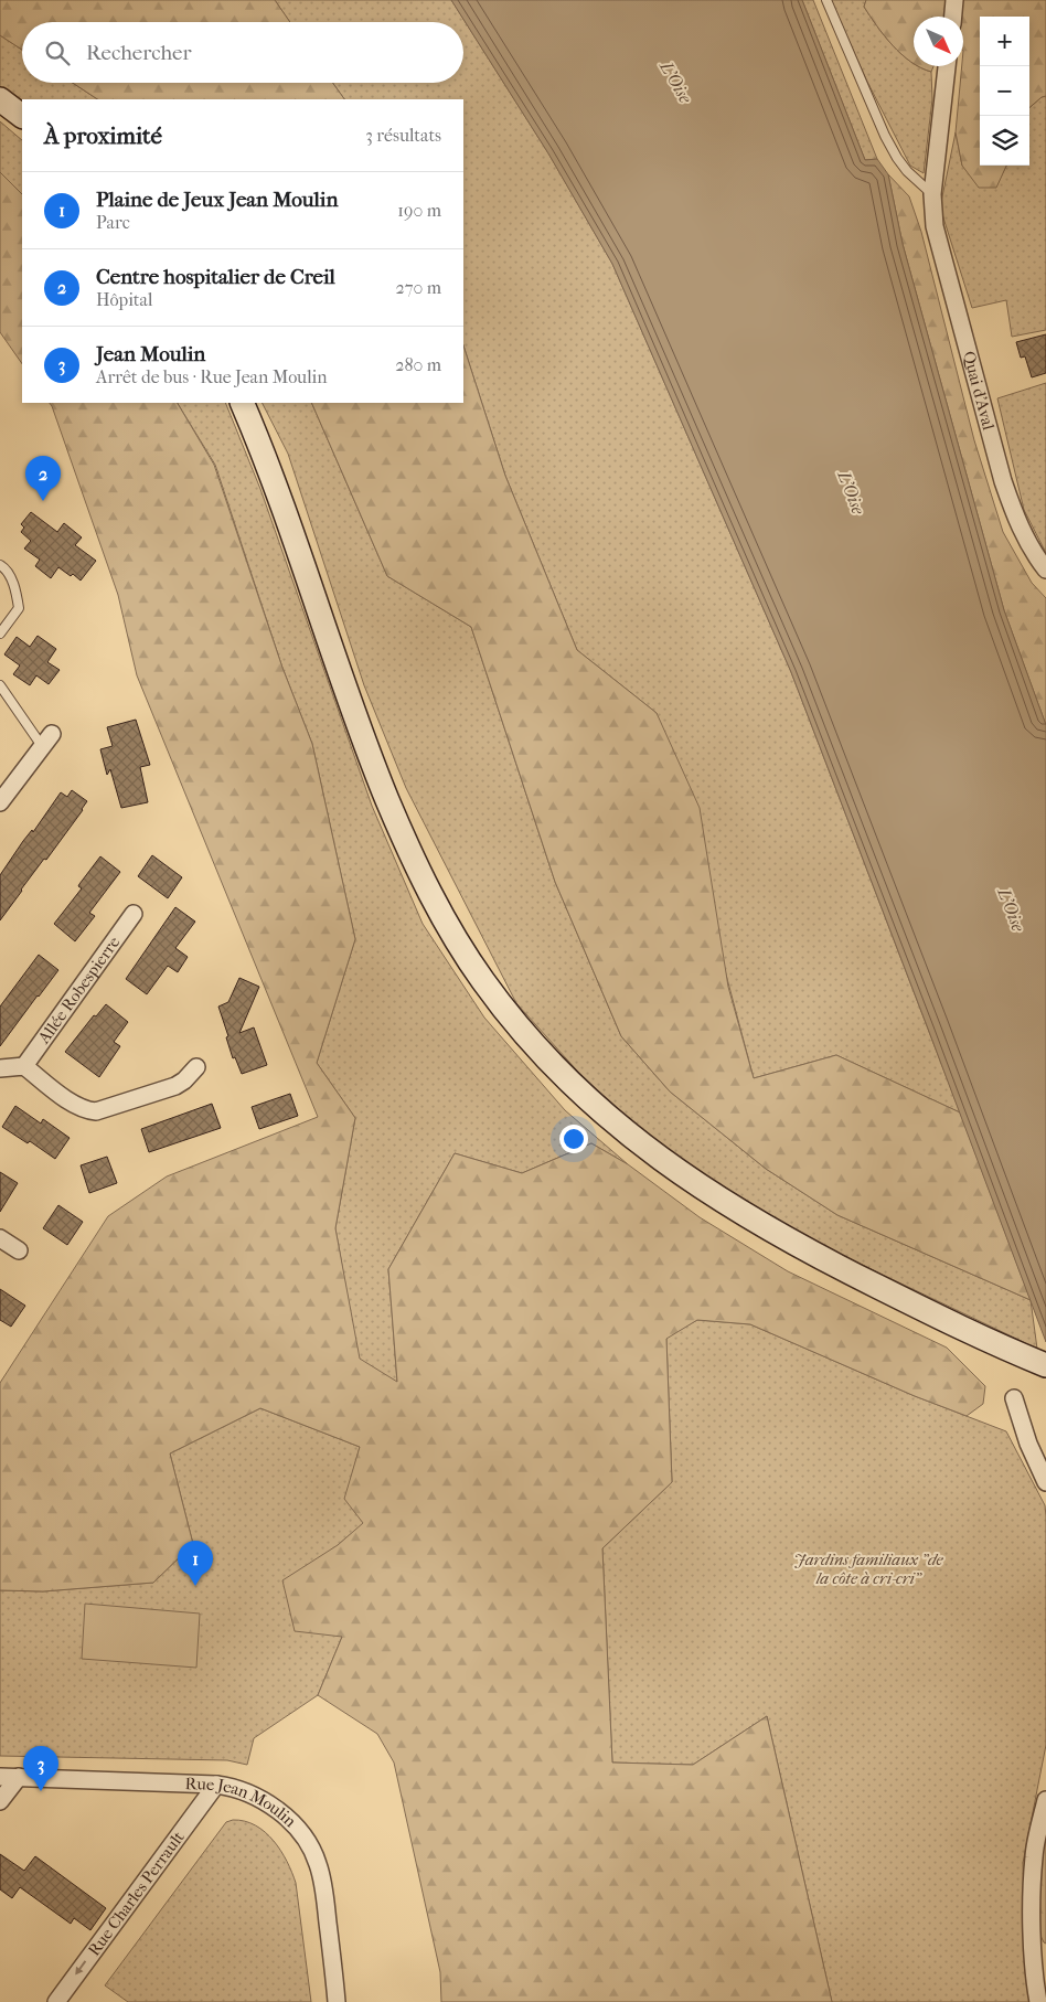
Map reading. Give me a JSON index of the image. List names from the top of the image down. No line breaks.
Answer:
{"streets":{"street":["Quai d'Aval","Allée Robespierre","Rue Jean Moulin","Rue Charles Perrault"]},"crossings":[["Rue Jean Moulin","Rue Charles Perrault"]],"one_way":["Rue Charles Perrault"],"water":["L'Oise"],"parks":["Jardins familiaux \"de la côte à cri-cri\""],"north":"bottom right","page":{"map_buttons":["+","−"],"search":"Rechercher","heading":["À proximité","3 résultats"],"list":[{"mark":"1","name":"Plaine de Jeux Jean Moulin","note":"Parc","value":"190 m"},{"mark":"2","name":"Centre hospitalier de Creil","note":"Hôpital","value":"270 m"},{"mark":"3","name":"Jean Moulin","note":"Arrêt de bus · Rue Jean Moulin","value":"280 m"}],"pins":["2","1","3"]}}
